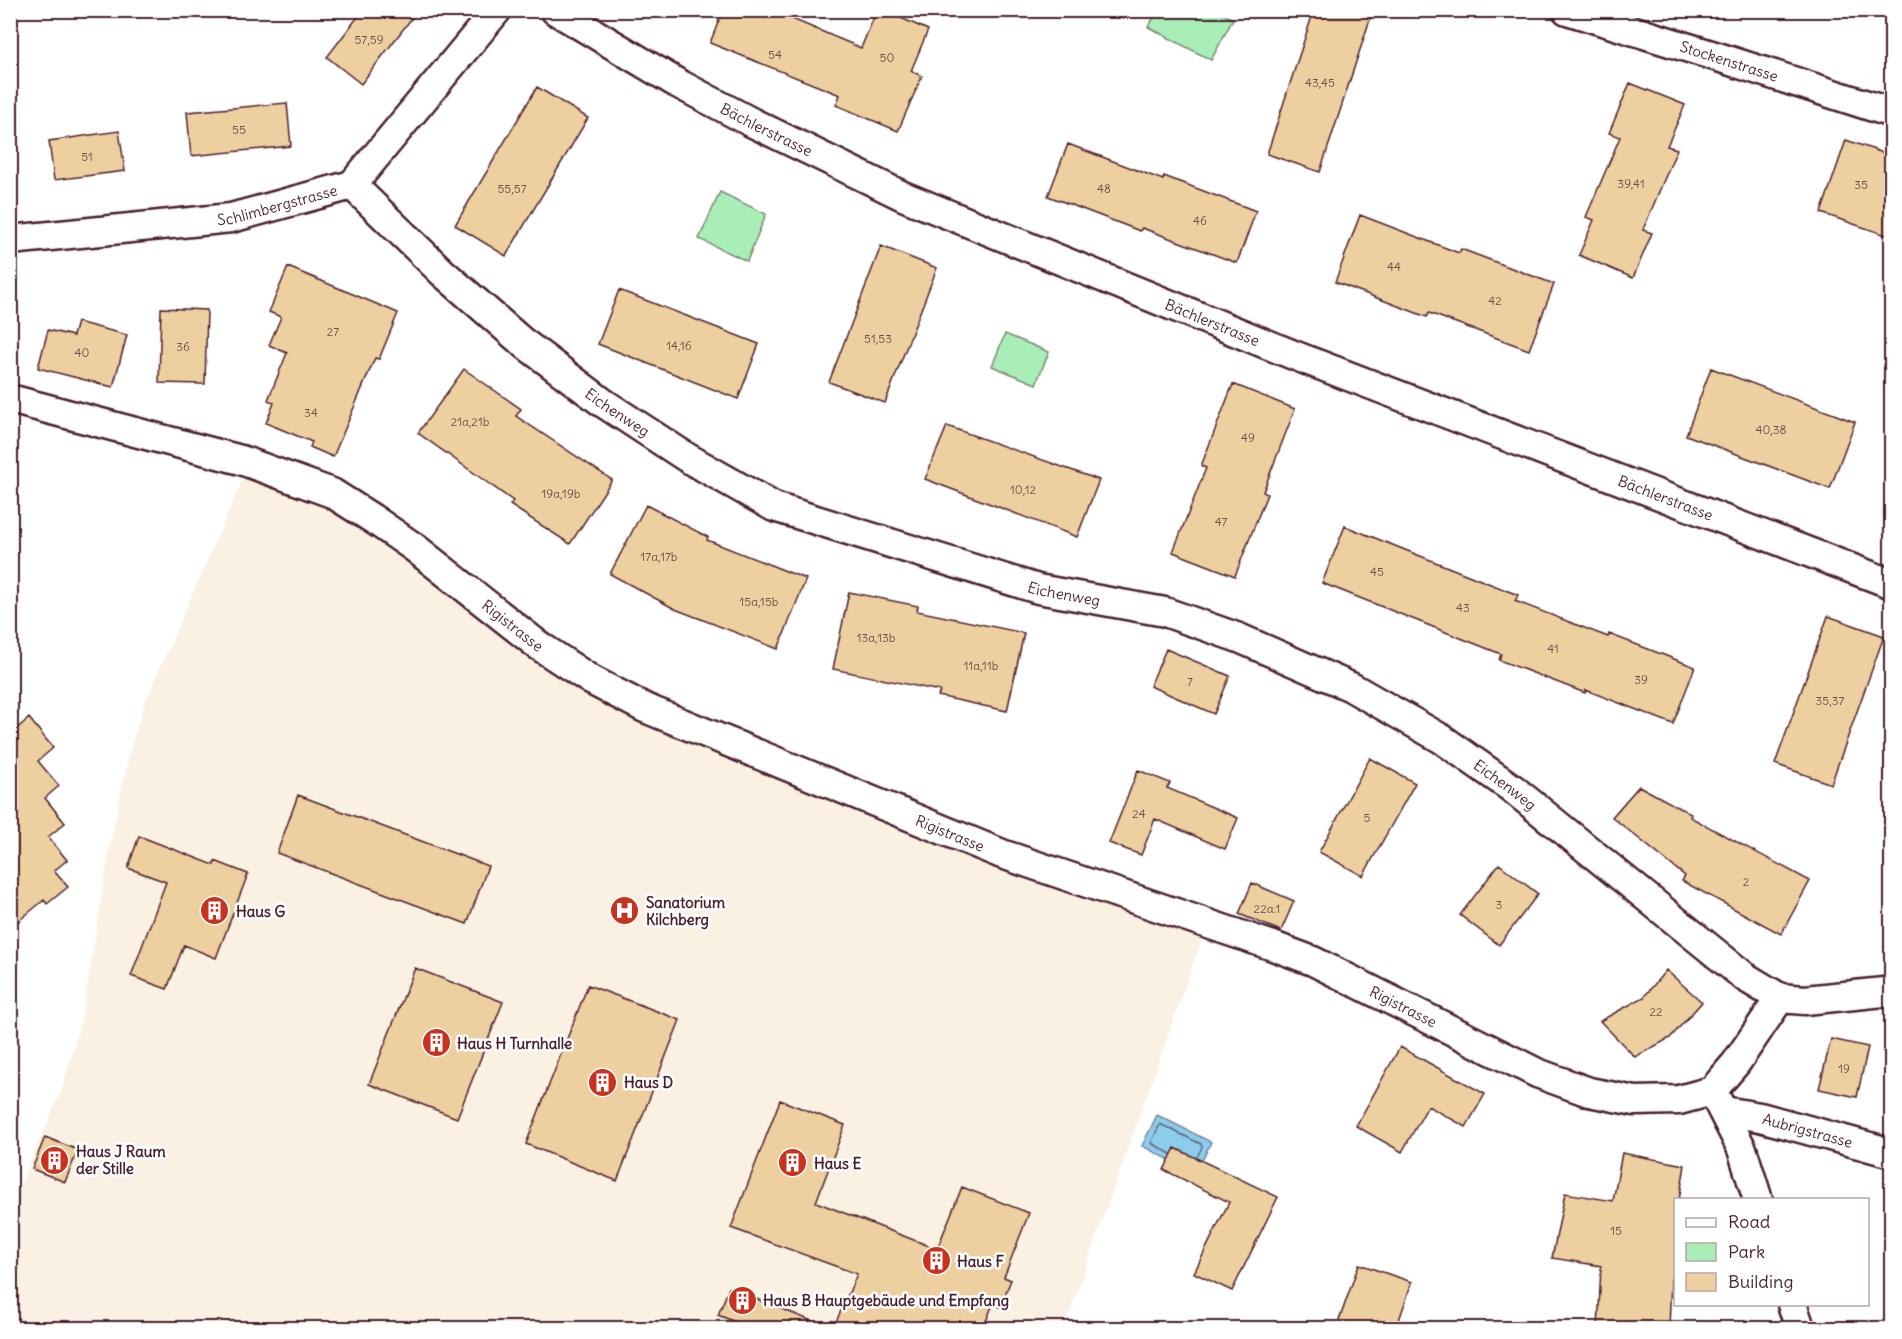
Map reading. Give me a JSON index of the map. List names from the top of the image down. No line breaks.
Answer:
{"streets":{"street":["Stockenstrasse","Bächlerstrasse","Schlimbergstrasse","Eichenweg","Rigistrasse","Aubrigstrasse"]},"crossings":[["Schlimbergstrasse","Eichenweg"],["Rigistrasse","Aubrigstrasse"]],"places":{"building":["Haus G","Haus H Turnhalle","Haus D","Haus J Raum der Stille","Haus E","Haus F","Haus B Hauptgebäude und Empfang"],"hospital":["Sanatorium Kilchberg"]},"house_numbers":["57,59","54","50","43,45","55","51","39,41","35","55,57","48","46","44","42","27","51,53","14,16","36","40","34","21a,21b","40,38","49","10,12","19a,19b","47","17a,17b","45","15a,15b","43","13a,13b","41","11a,11b","39","7","35,37","24","5","2","3","22a.1","22","19","15"],"legend":["Road","Park","Building"]}
